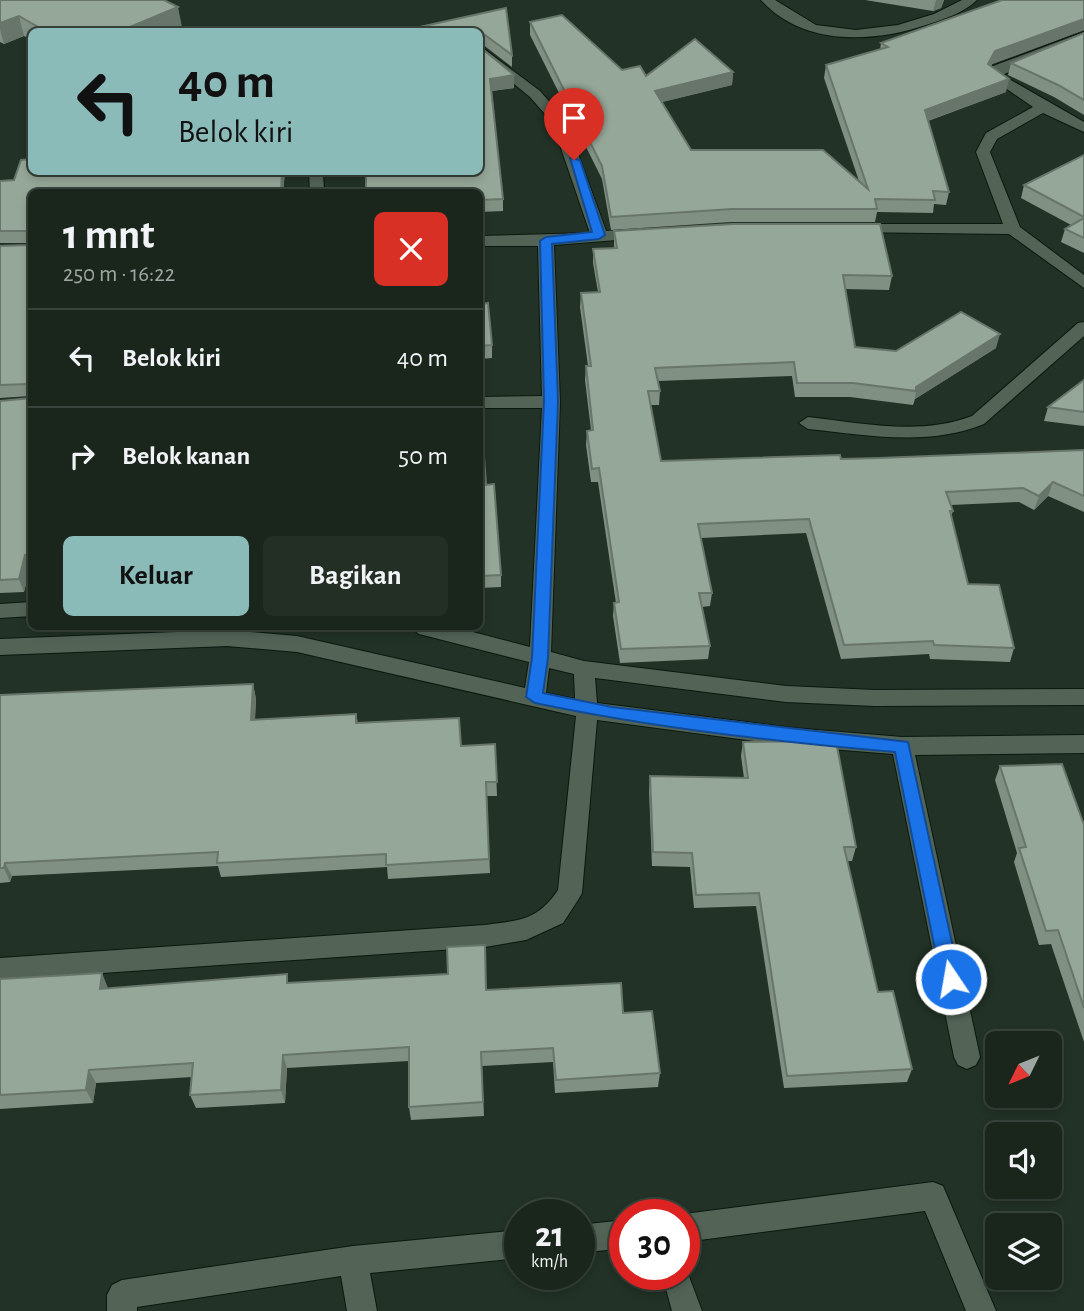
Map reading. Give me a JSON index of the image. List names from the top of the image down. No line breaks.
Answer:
{"north":"bottom left","page":{"turn":["40 m","Belok kiri"],"heading":["1 mnt","250 m · 16:22"],"list":[{"name":"Belok kiri","value":"40 m"},{"name":"Belok kanan","value":"50 m"}],"buttons":["Keluar","Bagikan"],"speed":"21 km/h","limit":"30"}}
